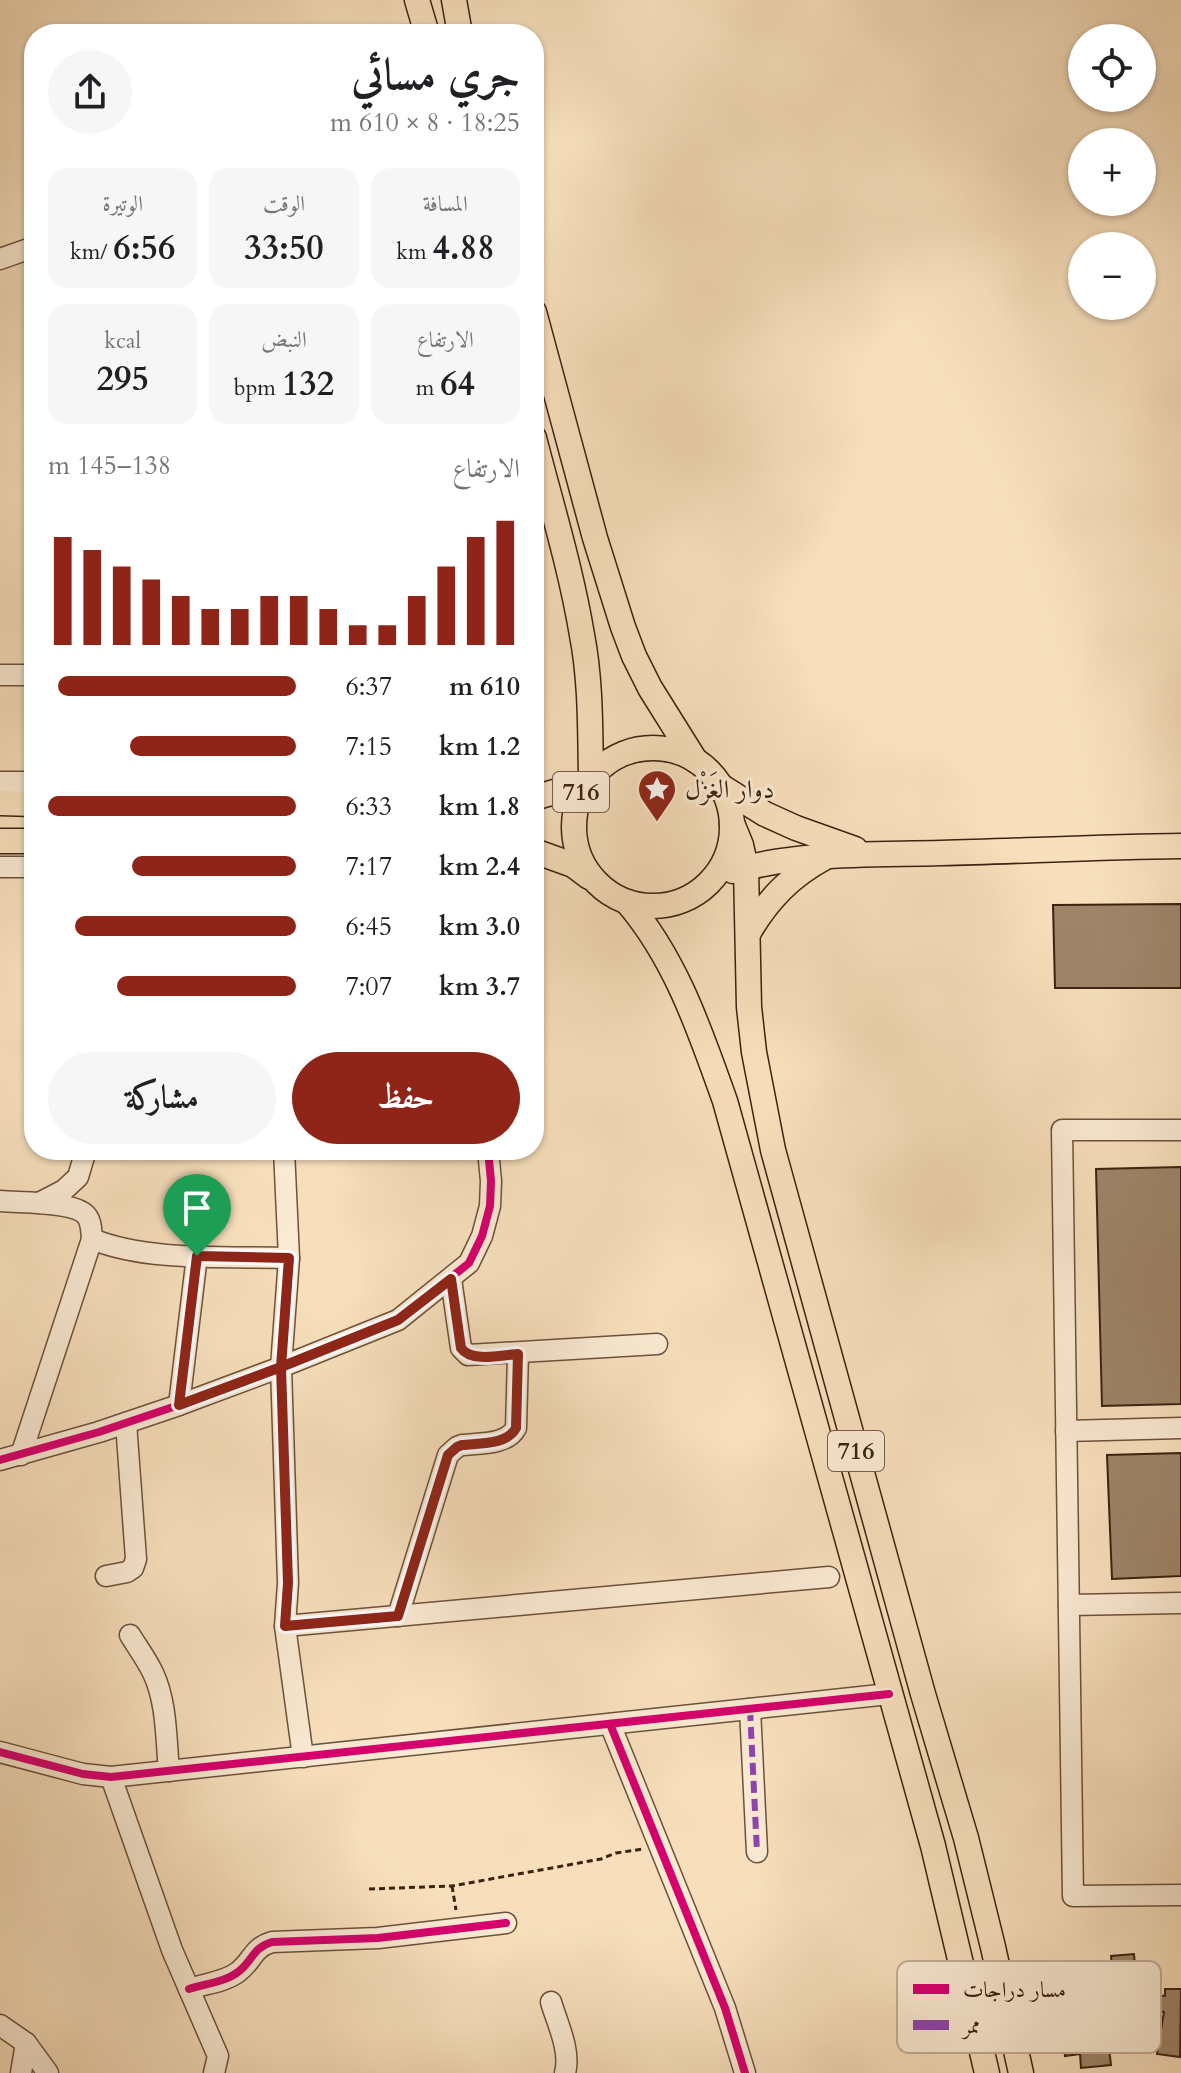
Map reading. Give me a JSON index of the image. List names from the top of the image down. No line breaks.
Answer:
{"streets":{"main road":["716"]},"places":{"place":["دوار الغَزْل"]},"legend":["مسار دراجات","ممر"],"page":{"map_buttons":["+","−"],"heading":["جري مسائي","18:25 · 8 × 610 m"],"stats":[["المسافة","4.88 km"],["الوقت","33:50"],["الوتيرة","6:56 /km"],["الارتفاع","64 m"],["النبض","132 bpm"],["kcal","295"]],"chart":["الارتفاع","138–145 m"],"list":[{"name":"610 m","note":"6:37"},{"name":"1.2 km","note":"7:15"},{"name":"1.8 km","note":"6:33"},{"name":"2.4 km","note":"7:17"},{"name":"3.0 km","note":"6:45"},{"name":"3.7 km","note":"7:07"}],"buttons":["حفظ","مشاركة"]}}
